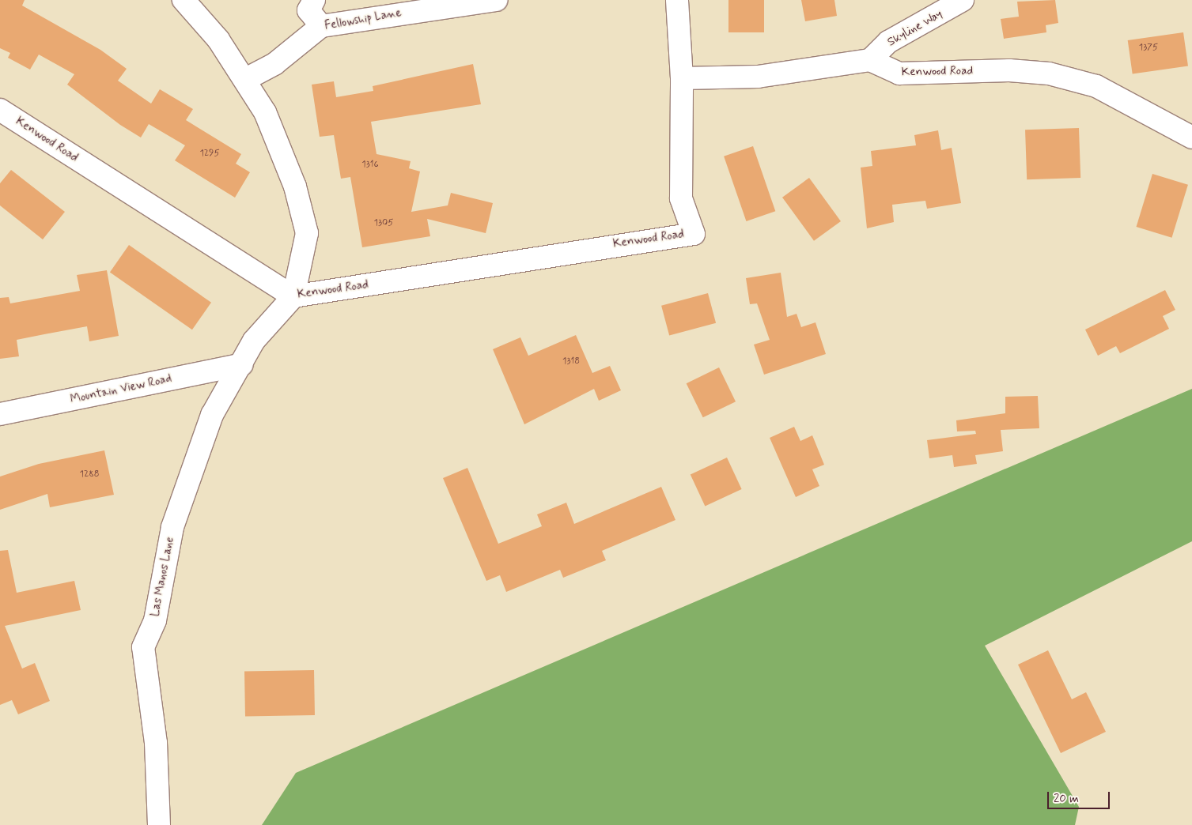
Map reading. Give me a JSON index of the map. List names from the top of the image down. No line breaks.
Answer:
{"streets":{"street":["Fellowship Lane","Skyline Way","Kenwood Road","Mountain View Road","Las Manos Lane"]},"crossings":[["Skyline Way","Kenwood Road"],["Kenwood Road","Las Manos Lane"],["Mountain View Road","Las Manos Lane"]],"house_numbers":["1375","1295","1316","1305","1318","1288"],"scale_bar":"20 m"}
